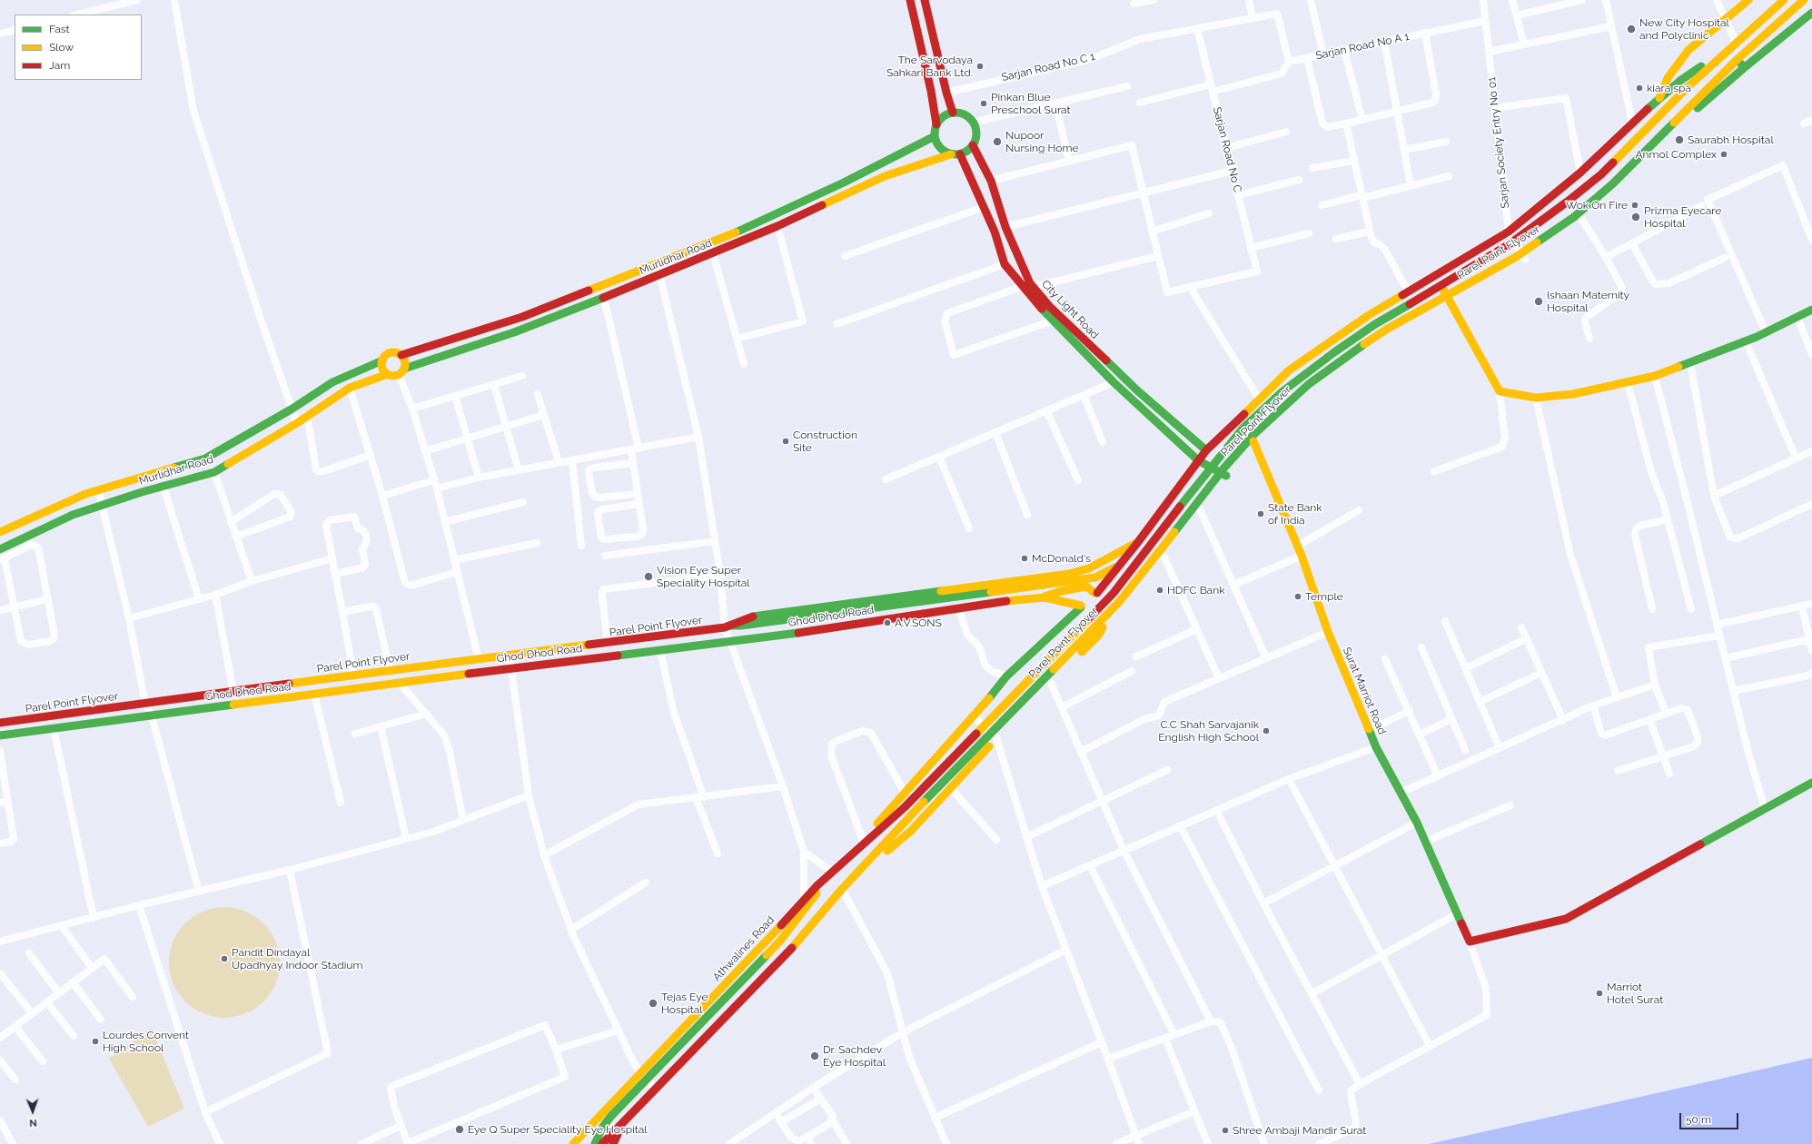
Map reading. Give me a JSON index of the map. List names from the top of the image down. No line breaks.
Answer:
{"streets":{"main road":["Parel Point Flyover","Murlidhar Road","City Light Road","Ghod Dhod Road","Surat Marriot Road","Athwalines Road"],"street":["Sarjan Road No A 1","Sarjan Road No C 1","Sarjan Society Entry No 01","Sarjan Road No C"]},"crossings":[["Sarjan Road No A 1","Sarjan Road No C 1"],["Sarjan Road No A 1","Sarjan Society Entry No 01"],["Sarjan Road No C 1","Sarjan Road No C"],["Parel Point Flyover","Ghod Dhod Road"],["Parel Point Flyover","Athwalines Road"],["Murlidhar Road","City Light Road"]],"places":["New City Hospital and Polyclinic","The Sarvodaya Sahkari Bank Ltd.","kiara spa","Pinkan Blue Preschool Surat","Saurabh Hospital","Nupoor Nursing Home","Anmol Complex","Wok On Fire","Prizma Eyecare Hospital","Ishaan Maternity Hospital","Construction Site","State Bank of India","McDonald's","Vision Eye Super Speciality Hospital","HDFC Bank","Temple","A.V.SONS","C.C Shah Sarvajanik English High School","Pandit Dindayal Upadhyay Indoor Stadium","Marriot Hotel Surat","Tejas Eye Hospital","Lourdes Convent High School","Dr. Sachdev Eye Hospital","Eye Q Super Speciality Eye Hospital","Shree Ambaji Mandir Surat"],"legend":["Fast","Slow","Jam"],"scale_bar":"50 m","north":"bottom"}
